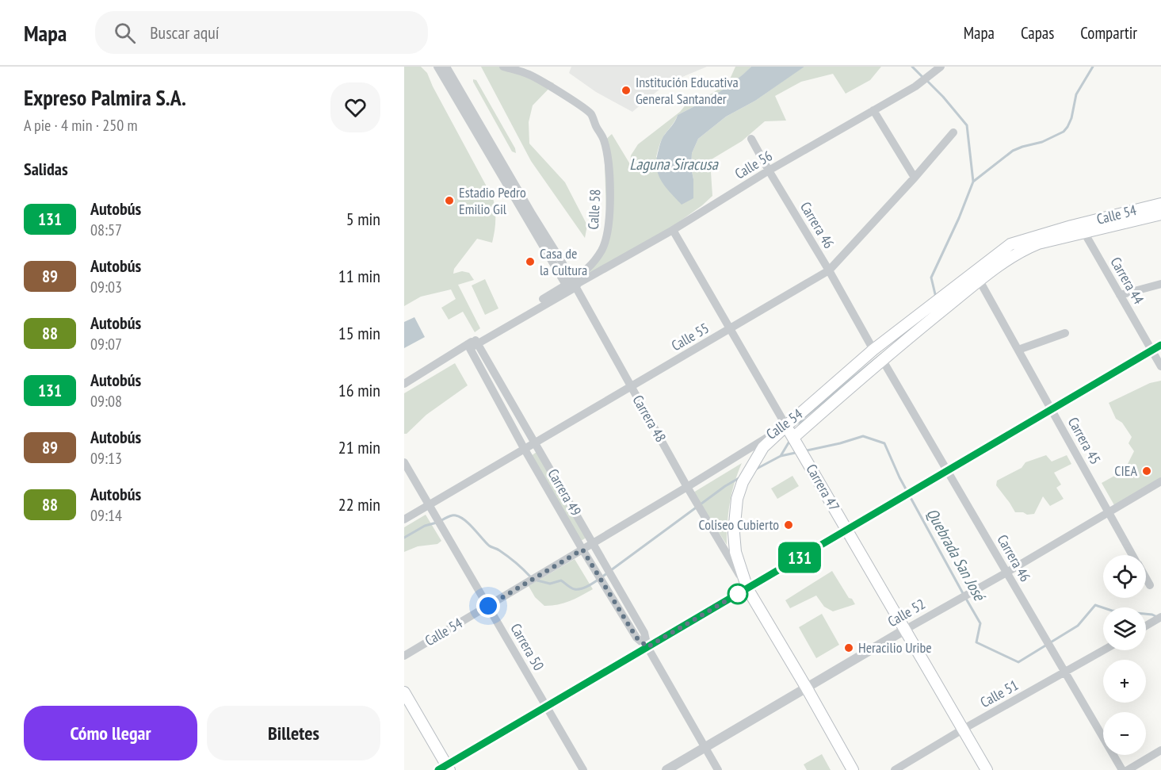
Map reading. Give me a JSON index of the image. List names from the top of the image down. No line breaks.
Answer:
{"streets":{"main road":["Calle 54","Carrera 48","Carrera 47"],"street":["Calle 56","Calle 58","Carrera 46","Carrera 44","Calle 55","Carrera 45","Carrera 49","Calle 52","Carrera 50","Calle 51"]},"crossings":[["Calle 56","Calle 58"],["Calle 56","Carrera 46"],["Calle 56","Carrera 48"],["Calle 56","Carrera 47"],["Calle 56","Carrera 49"],["Calle 58","Carrera 48"],["Calle 54","Carrera 46"],["Calle 54","Carrera 44"],["Calle 54","Carrera 48"],["Calle 54","Carrera 45"],["Calle 54","Carrera 47"],["Calle 54","Carrera 49"],["Calle 54","Carrera 50"],["Carrera 46","Calle 55"],["Carrera 46","Calle 52"],["Carrera 46","Calle 51"],["Calle 55","Carrera 48"],["Calle 55","Carrera 47"],["Calle 55","Carrera 49"],["Calle 55","Carrera 50"],["Carrera 48","Calle 52"],["Carrera 45","Calle 52"],["Carrera 47","Calle 52"],["Carrera 47","Calle 51"],["Carrera 49","Calle 52"]],"water":["Laguna Siracusa","Quebrada San José"],"places":["Institución Educativa General Santander","Estadio Pedro Emilio Gil","Casa de la Cultura","CIEA","Coliseo Cubierto","Heracilio Uribe"],"lines":["bus line 131"],"page":{"header":"Mapa","search":"Buscar aquí","nav":["Mapa","Capas","Compartir"],"heading":[["Expreso Palmira S.A.","A pie · 4 min · 250 m"],"Salidas"],"on_map":"131","list":[{"mark":"131","name":"Autobús","note":"08:57","value":"5 min"},{"mark":"89","name":"Autobús","note":"09:03","value":"11 min"},{"mark":"88","name":"Autobús","note":"09:07","value":"15 min"},{"mark":"131","name":"Autobús","note":"09:08","value":"16 min"},{"mark":"89","name":"Autobús","note":"09:13","value":"21 min"},{"mark":"88","name":"Autobús","note":"09:14","value":"22 min"}],"map_buttons":["+","−"],"buttons":["Cómo llegar","Billetes"]}}
